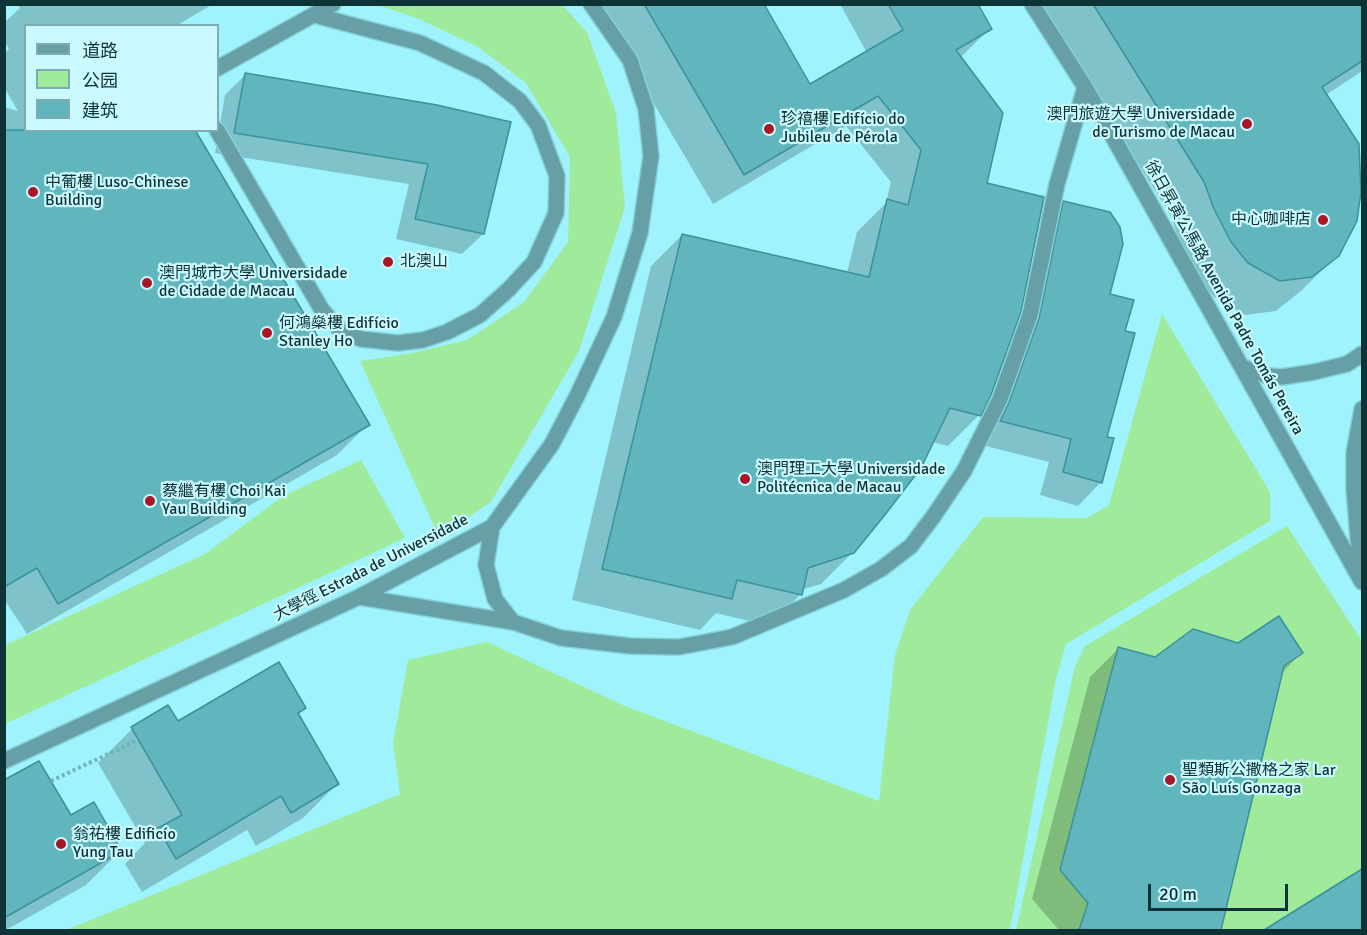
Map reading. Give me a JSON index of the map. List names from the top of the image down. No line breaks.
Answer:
{"streets":{"street":["徐日昇寅公馬路 Avenida Padre Tomás Pereira","大學徑 Estrada de Universidade"]},"places":["澳門旅遊大學 Universidade de Turismo de Macau","珍禧樓 Edifício do Jubileu de Pérola","中葡樓 Luso-Chinese Building","中心咖啡店","北澳山","澳門城市大學 Universidade de Cidade de Macau","何鴻燊樓 Edifício Stanley Ho","澳門理工大學 Universidade Politécnica de Macau","蔡繼有樓 Choi Kai Yau Building","聖類斯公撒格之家 Lar São Luís Gonzaga","翁祐樓 Edificío Yung Tau"],"legend":["道路","公园","建筑"],"scale_bar":"20 m"}
